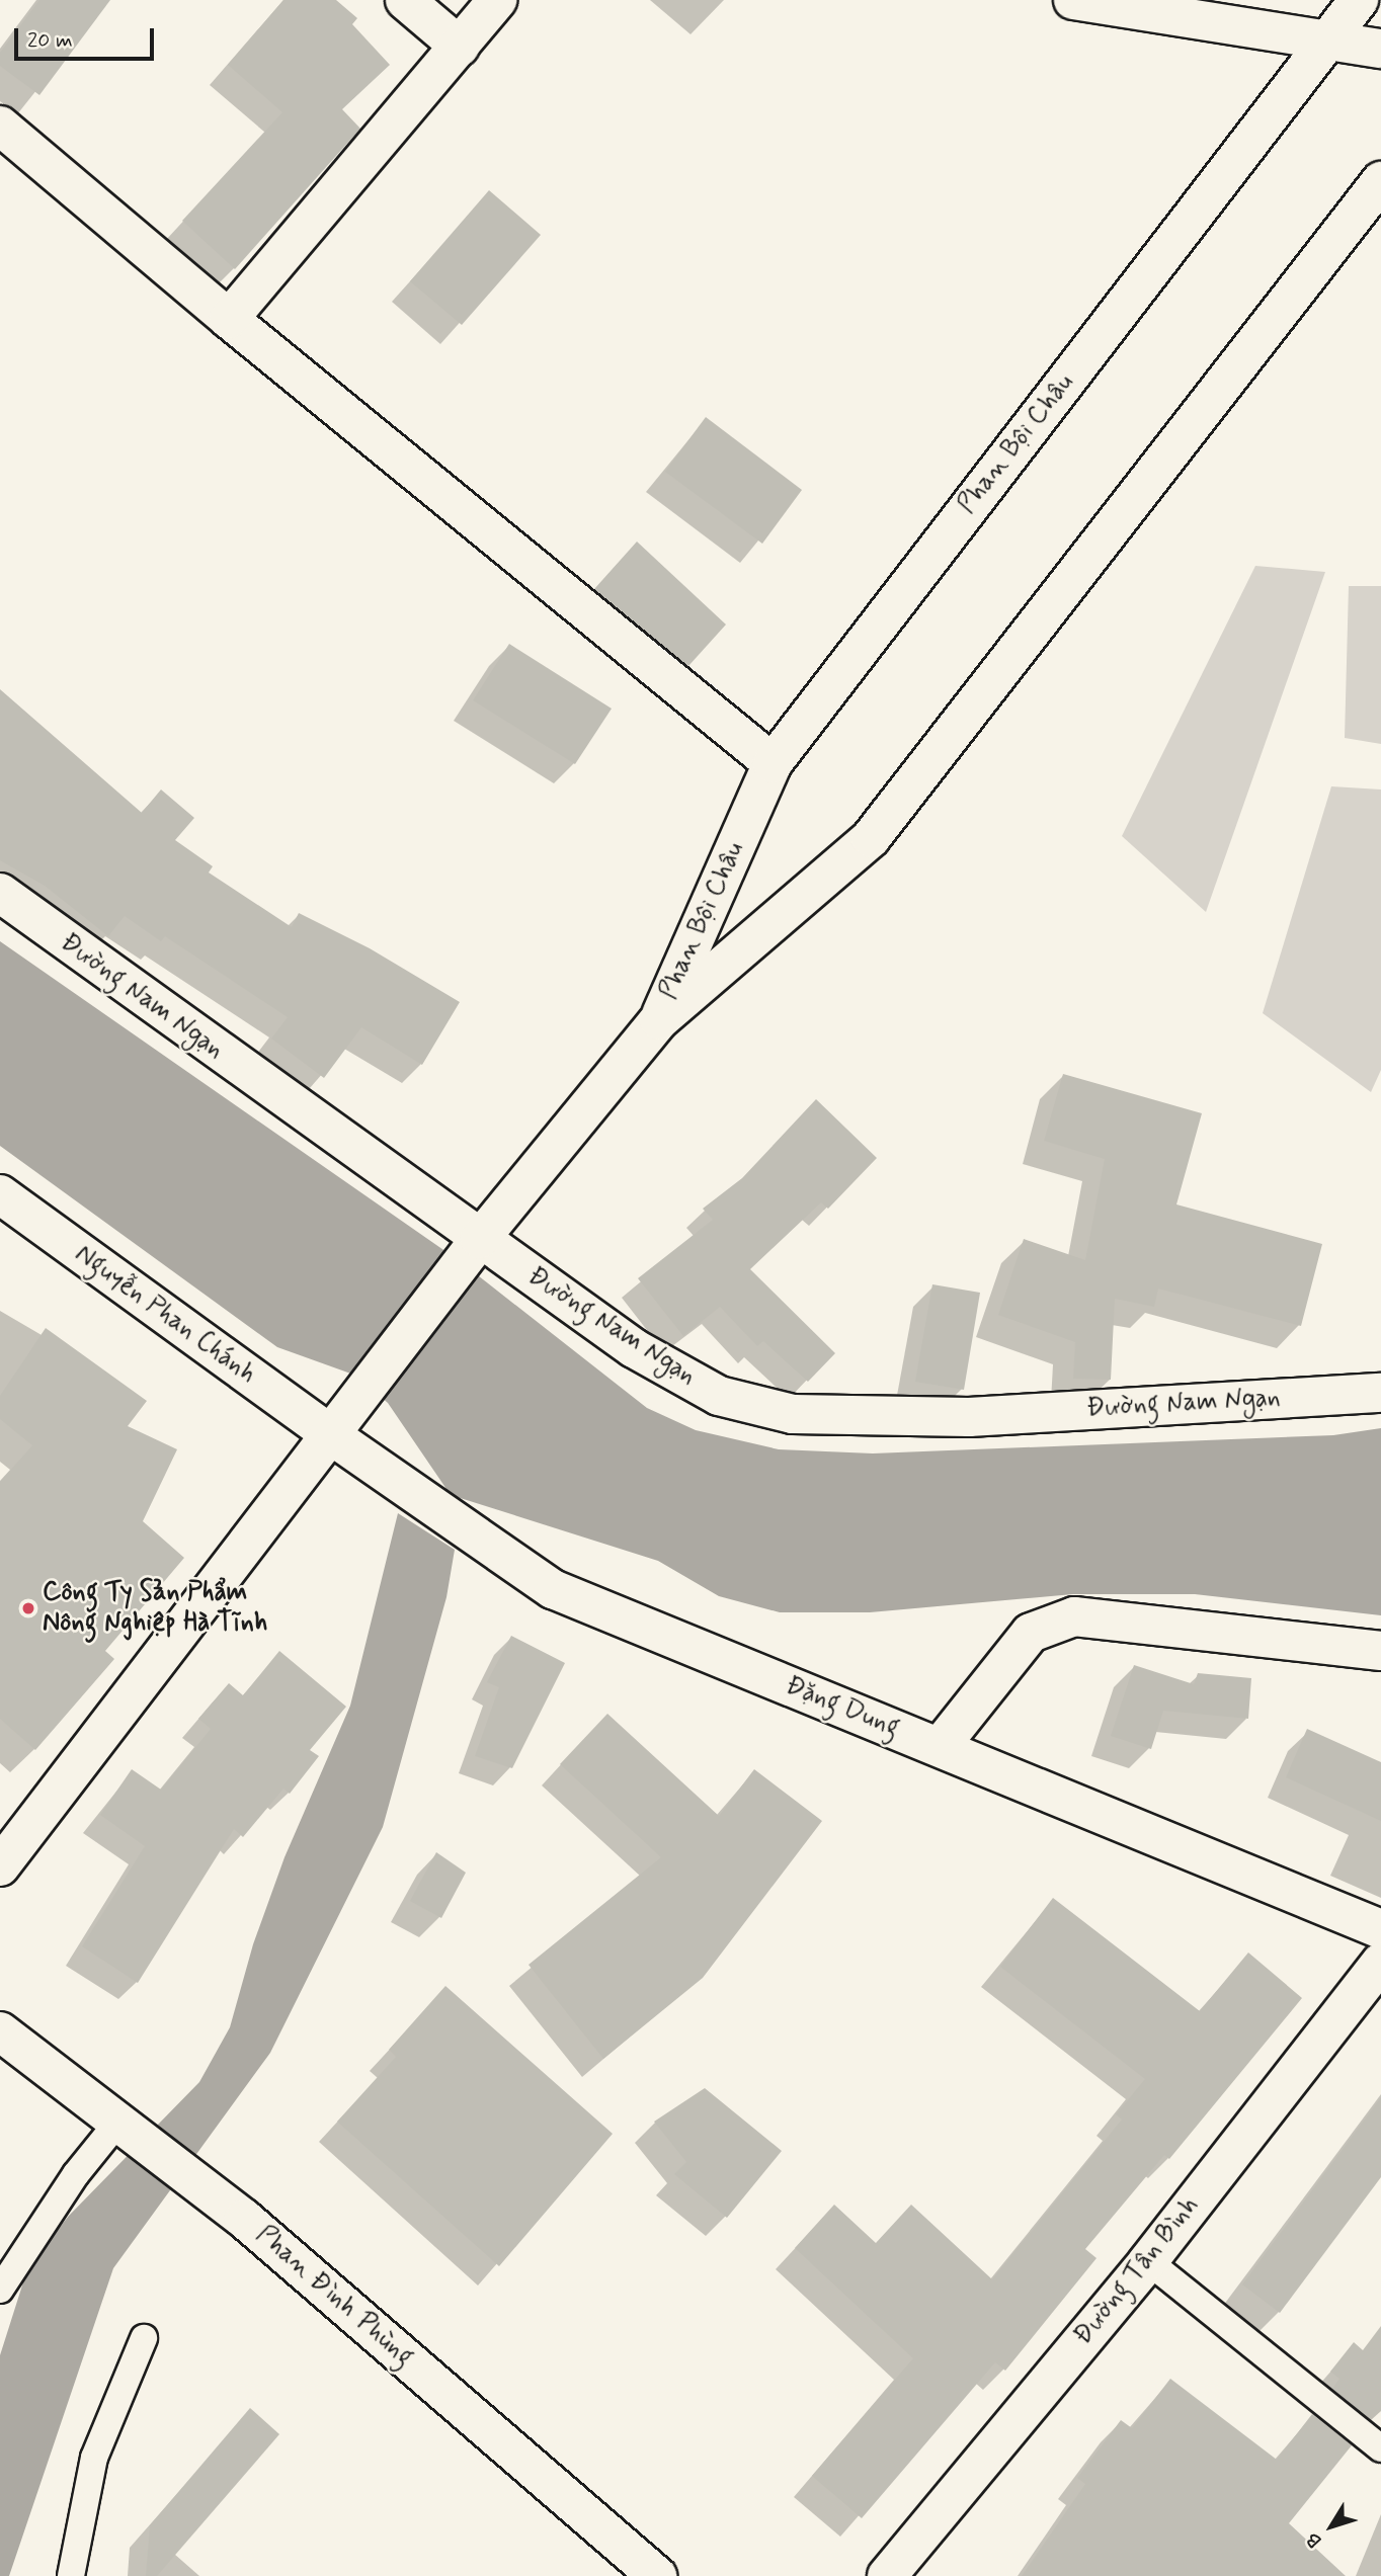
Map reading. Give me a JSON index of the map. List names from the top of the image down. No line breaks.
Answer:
{"streets":{"street":["Phan Bội Châu","Đường Nam Ngạn","Nguyễn Phan Chánh","Đặng Dung","Đường Tân Bình","Phan Đình Phùng"]},"crossings":[["Nguyễn Phan Chánh","Đặng Dung"]],"places":["Công Ty Sản Phẩm Nông Nghiệp Hà Tĩnh"],"scale_bar":"20 m","north":"bottom left"}
